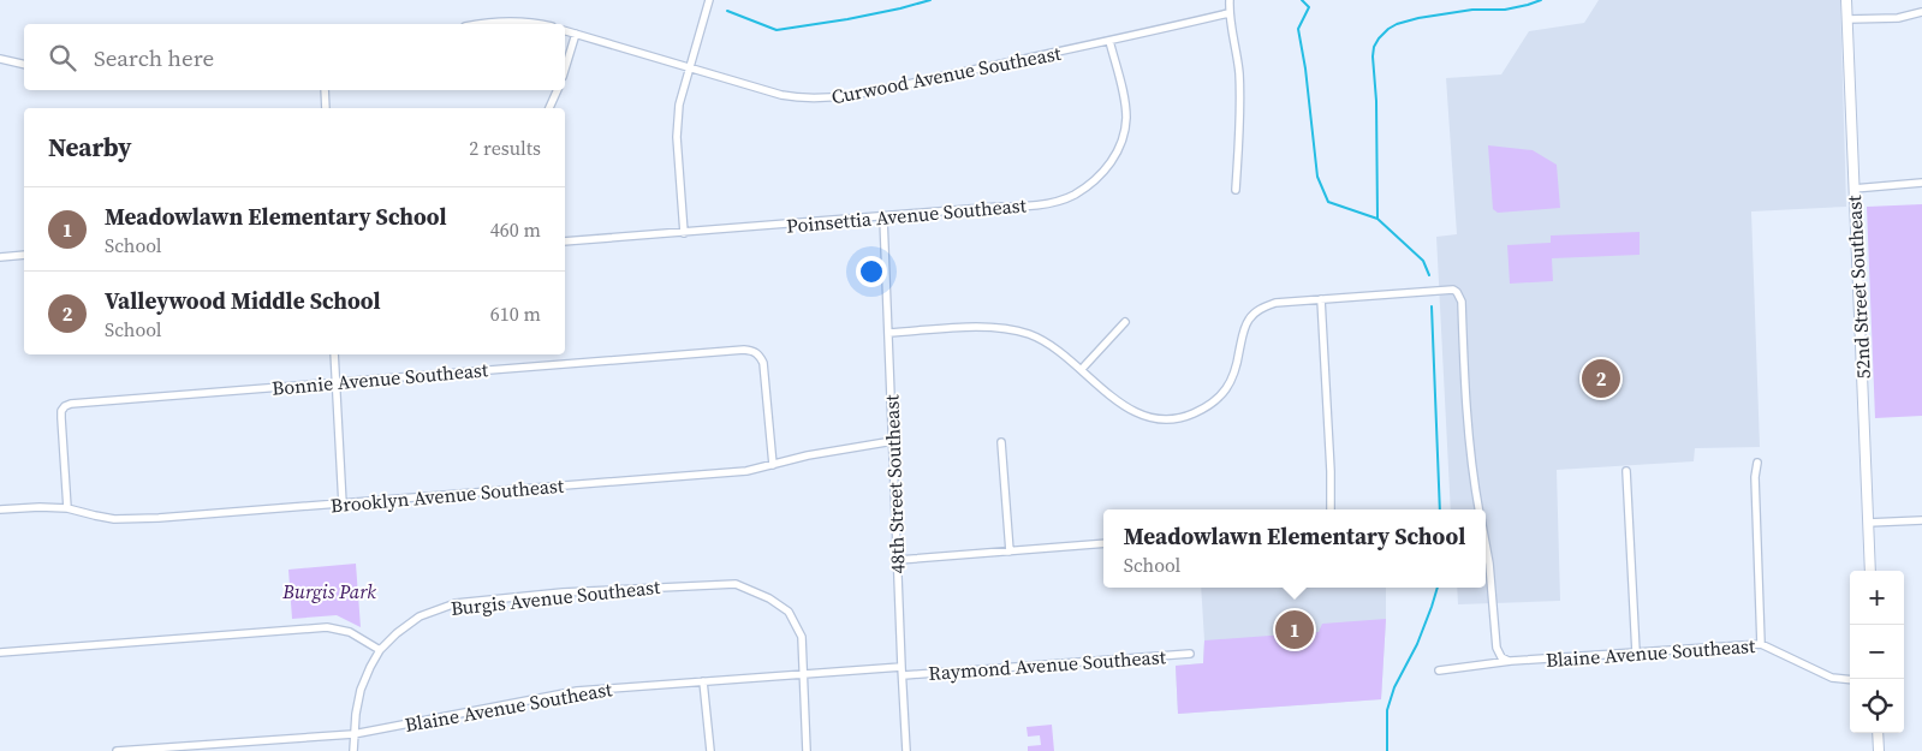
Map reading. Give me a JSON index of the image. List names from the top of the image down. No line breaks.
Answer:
{"streets":{"main road":["52nd Street Southeast"],"street":["Curwood Avenue Southeast","Poinsettia Avenue Southeast","Bonnie Avenue Southeast","48th Street Southeast","Brooklyn Avenue Southeast","Burgis Avenue Southeast","Blaine Avenue Southeast","Raymond Avenue Southeast"]},"crossings":[["Curwood Avenue Southeast","Poinsettia Avenue Southeast"],["Poinsettia Avenue Southeast","48th Street Southeast"],["Bonnie Avenue Southeast","Brooklyn Avenue Southeast"],["48th Street Southeast","Brooklyn Avenue Southeast"],["48th Street Southeast","Blaine Avenue Southeast"],["48th Street Southeast","Raymond Avenue Southeast"],["Burgis Avenue Southeast","Blaine Avenue Southeast"]],"parks":["Burgis Park"],"page":{"search":"Search here","heading":["Nearby","2 results"],"list":[{"mark":"1","name":"Meadowlawn Elementary School","note":"School","value":"460 m"},{"mark":"2","name":"Valleywood Middle School","note":"School","value":"610 m"}],"pins":["2","1"],"popup":["Meadowlawn Elementary School","School"],"map_buttons":["+","−"]}}
